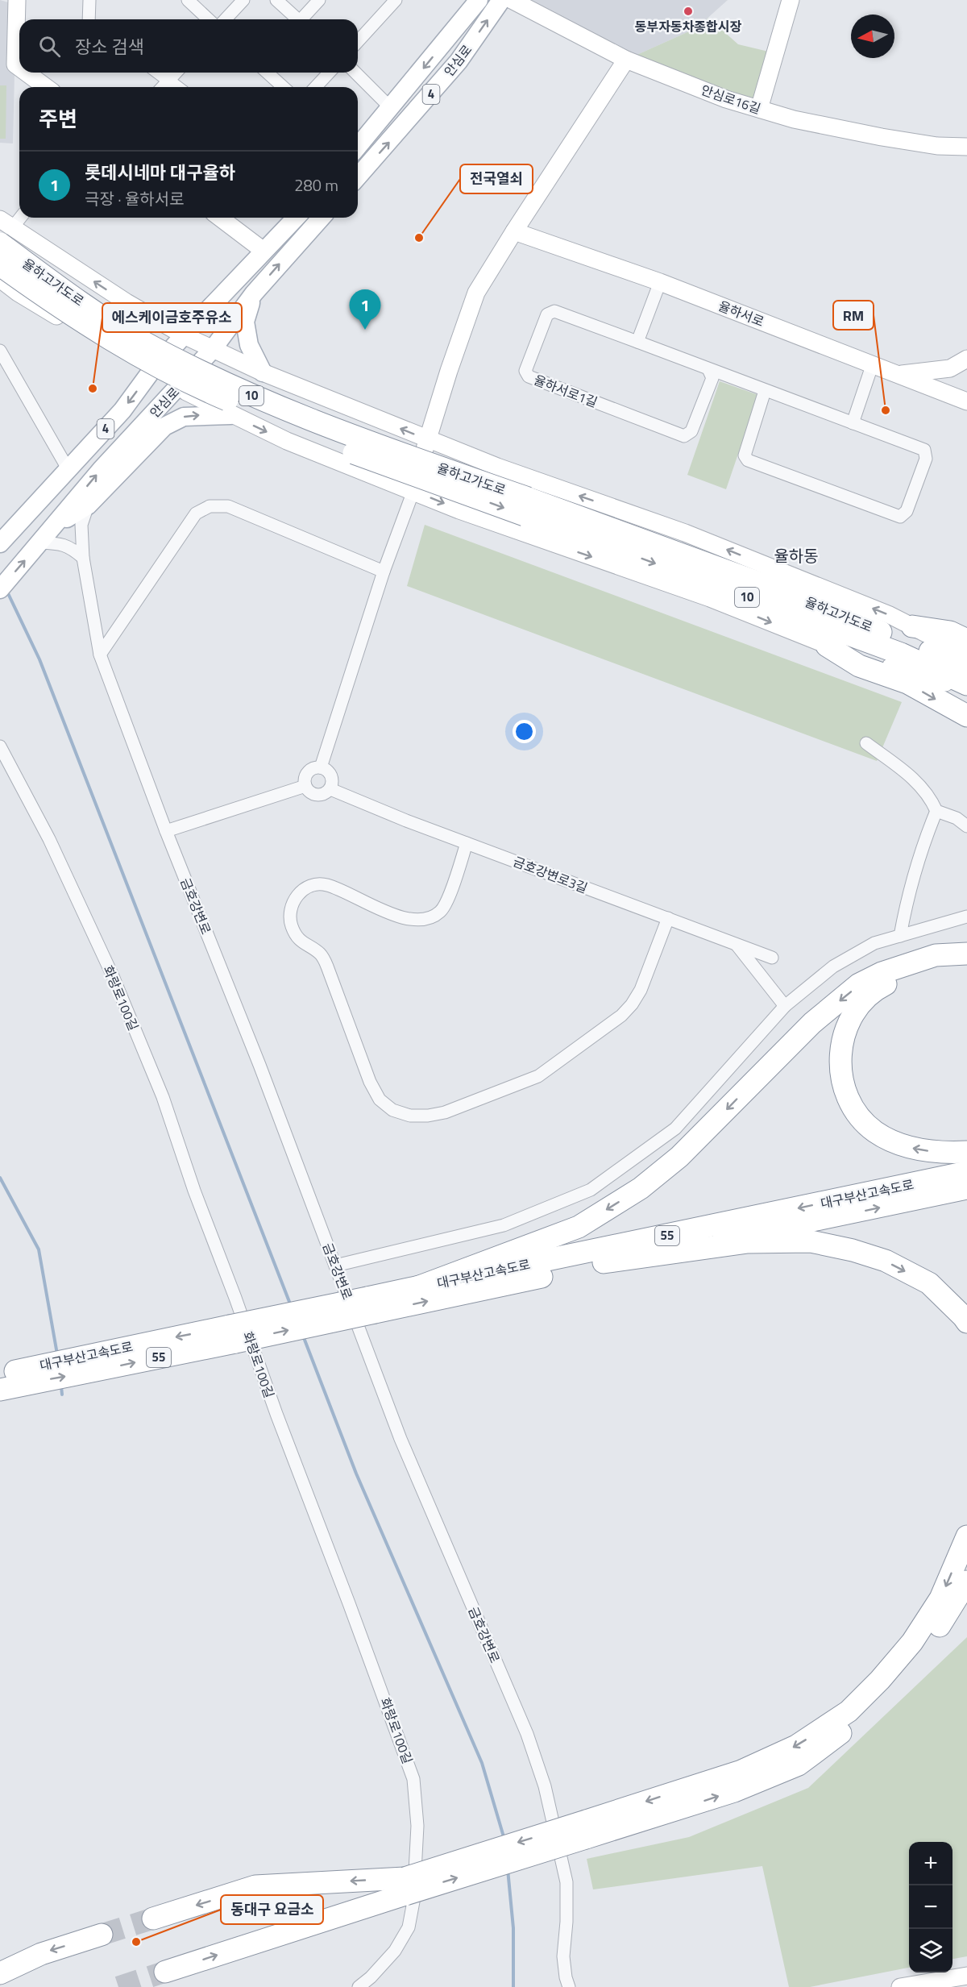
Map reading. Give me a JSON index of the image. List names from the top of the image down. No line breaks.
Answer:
{"streets":{"highway":["율하고가도로","10","대구부산고속도로","55"],"main road":["안심로","4","안심로16길","율하서로"],"street":["율하서로1길","금호강변로3길","금호강변로","화랑로100길"]},"districts":["율하동"],"places":["동부자동차종합시장","전국열쇠","에스케이금호주유소","RM","동대구 요금소"],"north":"left","page":{"search":"장소 검색","heading":"주변","list":[{"mark":"1","name":"롯데시네마 대구율하","note":"극장 · 율하서로","value":"280 m"}],"pins":"1","map_buttons":["+","−"]}}
